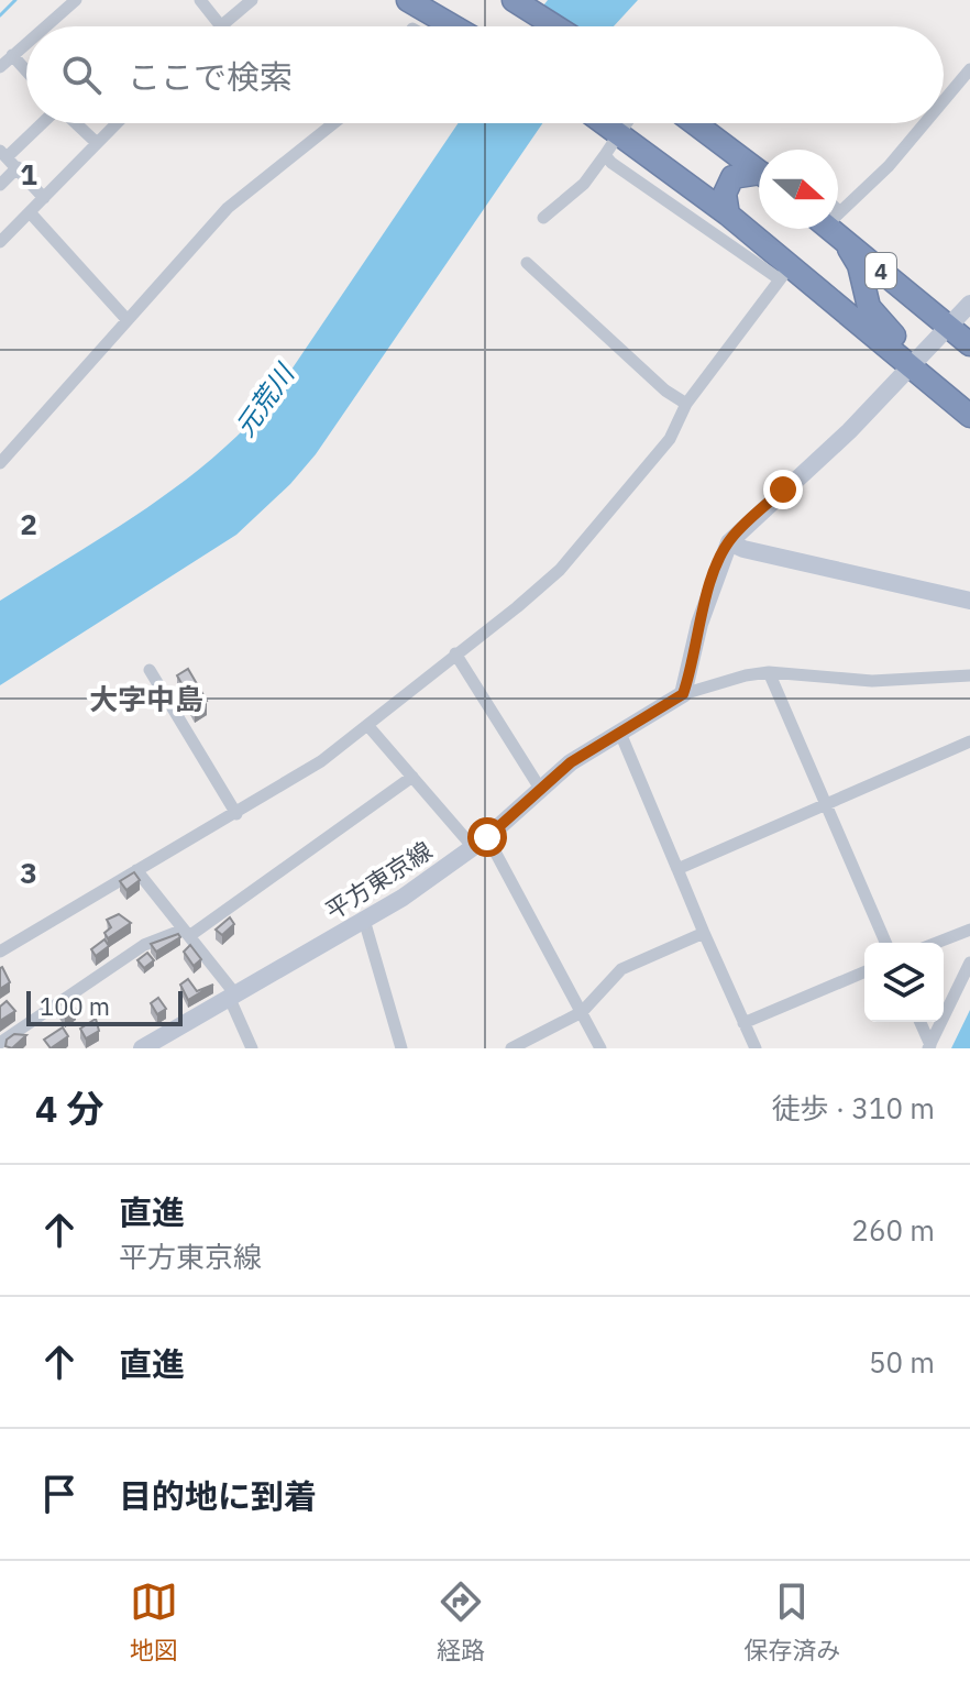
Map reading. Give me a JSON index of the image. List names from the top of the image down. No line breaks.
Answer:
{"streets":{"highway":["4"],"main road":["平方東京線"]},"districts":["大字中島"],"water":["元荒川"],"scale_bar":"100 m","north":"right","page":{"search":"ここで検索","scale":"100 m","heading":["4 分","徒歩 · 310 m"],"list":[["直進","平方東京線","260 m"],["直進","50 m"],"目的地に到着"],"nav":["地図","経路","保存済み"]},"grid":{"rows":["1","2","3"]}}
